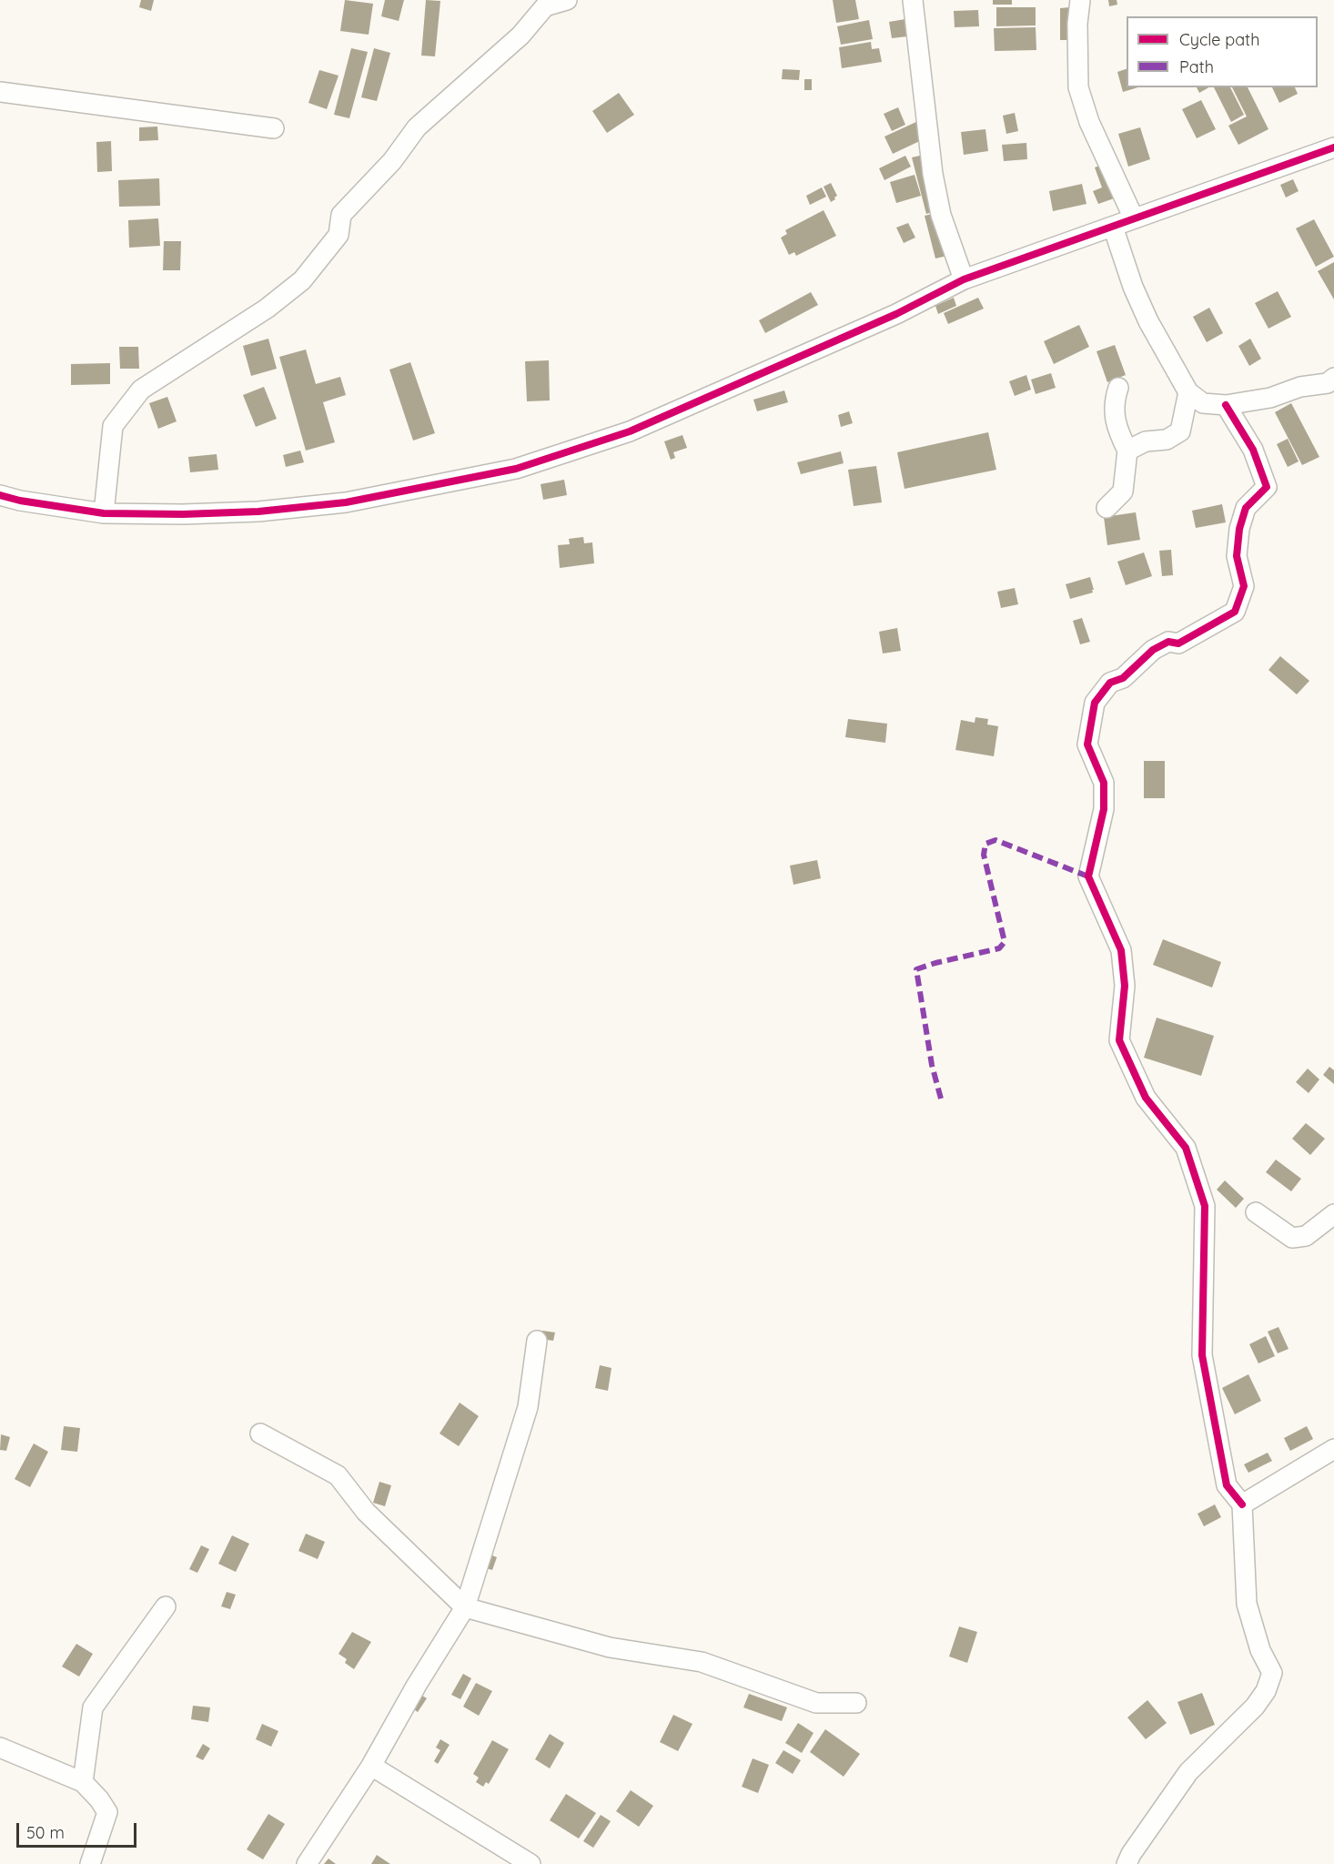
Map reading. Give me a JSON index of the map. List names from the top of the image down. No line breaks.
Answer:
{"legend":["Cycle path","Path"],"scale_bar":"50 m"}
